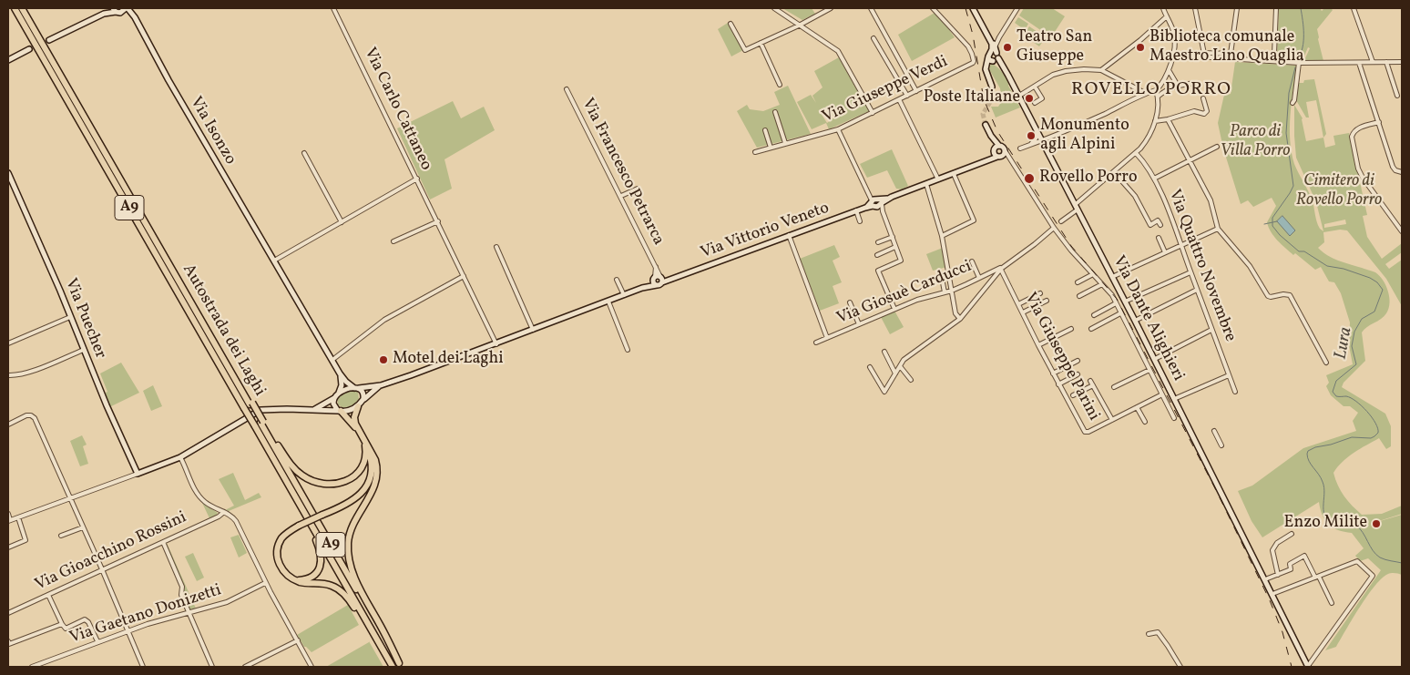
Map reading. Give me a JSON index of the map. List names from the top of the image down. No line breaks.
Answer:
{"streets":{"highway":["A9","Autostrada dei Laghi"],"street":["Via Giuseppe Verdi","Via Carlo Cattaneo","Via Isonzo","Via Francesco Petrarca","Via Vittorio Veneto","Via Quattro Novembre","Via Giosuè Carducci","Via Puecher","Via Dante Alighieri","Via Giuseppe Parini","Via Gioacchino Rossini","Via Gaetano Donizetti"]},"crossings":[["Via Carlo Cattaneo","Via Vittorio Veneto"],["Via Francesco Petrarca","Via Vittorio Veneto"],["Via Giosuè Carducci","Via Giuseppe Parini"]],"districts":["ROVELLO PORRO"],"water":["Lura"],"parks":["Parco di Villa Porro","Cimitero di Rovello Porro"],"places":["Teatro San Giuseppe","Biblioteca comunale Maestro Lino Quaglia","Poste Italiane","Monumento agli Alpini","Rovello Porro","Motel dei Laghi","Enzo Milite"]}
